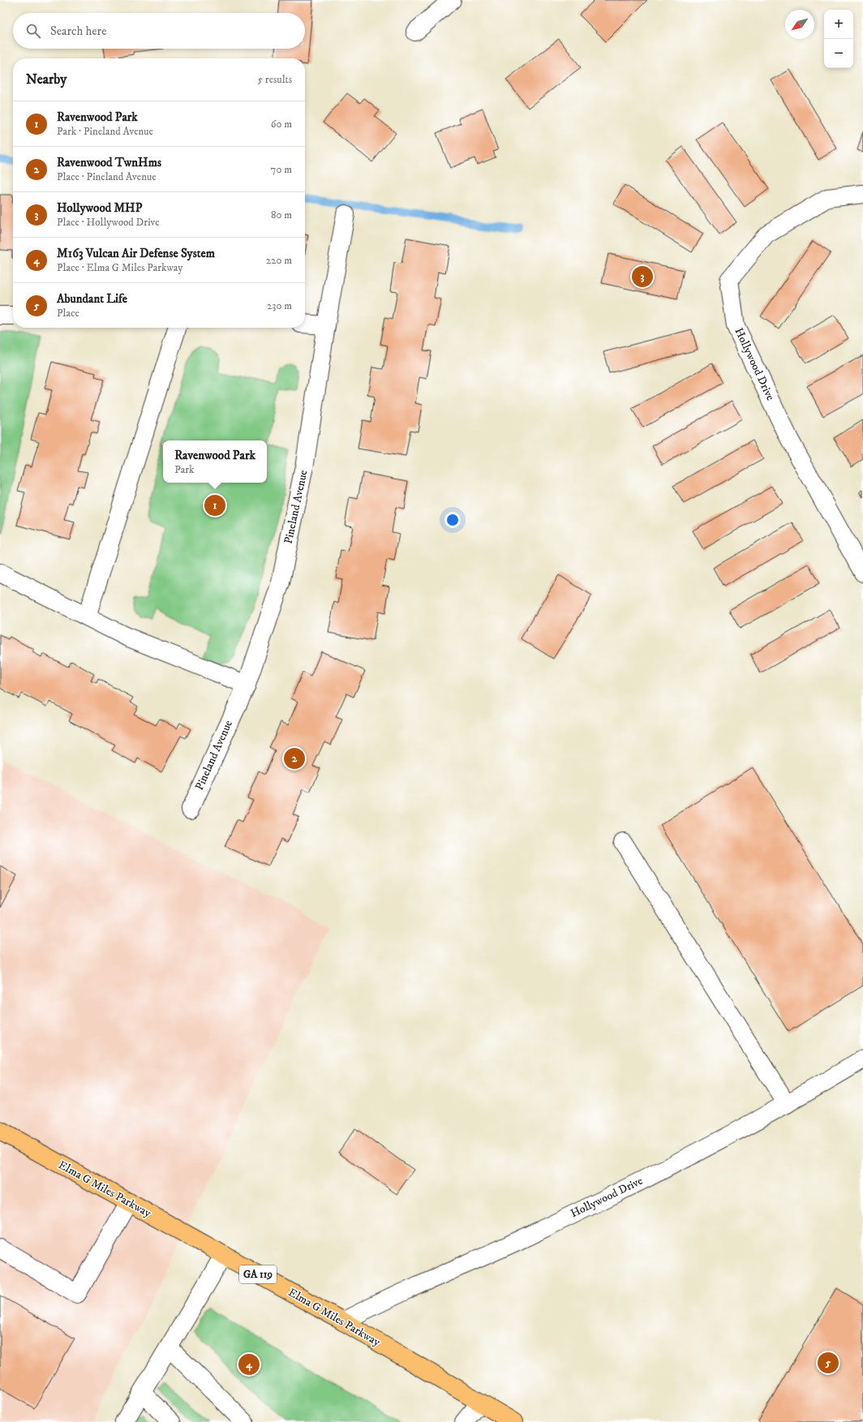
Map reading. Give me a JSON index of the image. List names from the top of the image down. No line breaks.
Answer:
{"streets":{"main road":["Elma G Miles Parkway","GA 119"],"street":["Hollywood Drive","Pineland Avenue"]},"crossings":[["Hollywood Drive","Elma G Miles Parkway"]],"north":"bottom left","page":{"map_buttons":["+","−"],"search":"Search here","heading":["Nearby","5 results"],"list":[{"mark":"1","name":"Ravenwood Park","note":"Park · Pineland Avenue","value":"60 m"},{"mark":"2","name":"Ravenwood TwnHms","note":"Place · Pineland Avenue","value":"70 m"},{"mark":"3","name":"Hollywood MHP","note":"Place · Hollywood Drive","value":"80 m"},{"mark":"4","name":"M163 Vulcan Air Defense System","note":"Place · Elma G Miles Parkway","value":"220 m"},{"mark":"5","name":"Abundant Life","note":"Place","value":"230 m"}],"pins":["3","1","2","5","4"],"popup":["Ravenwood Park","Park"]}}
